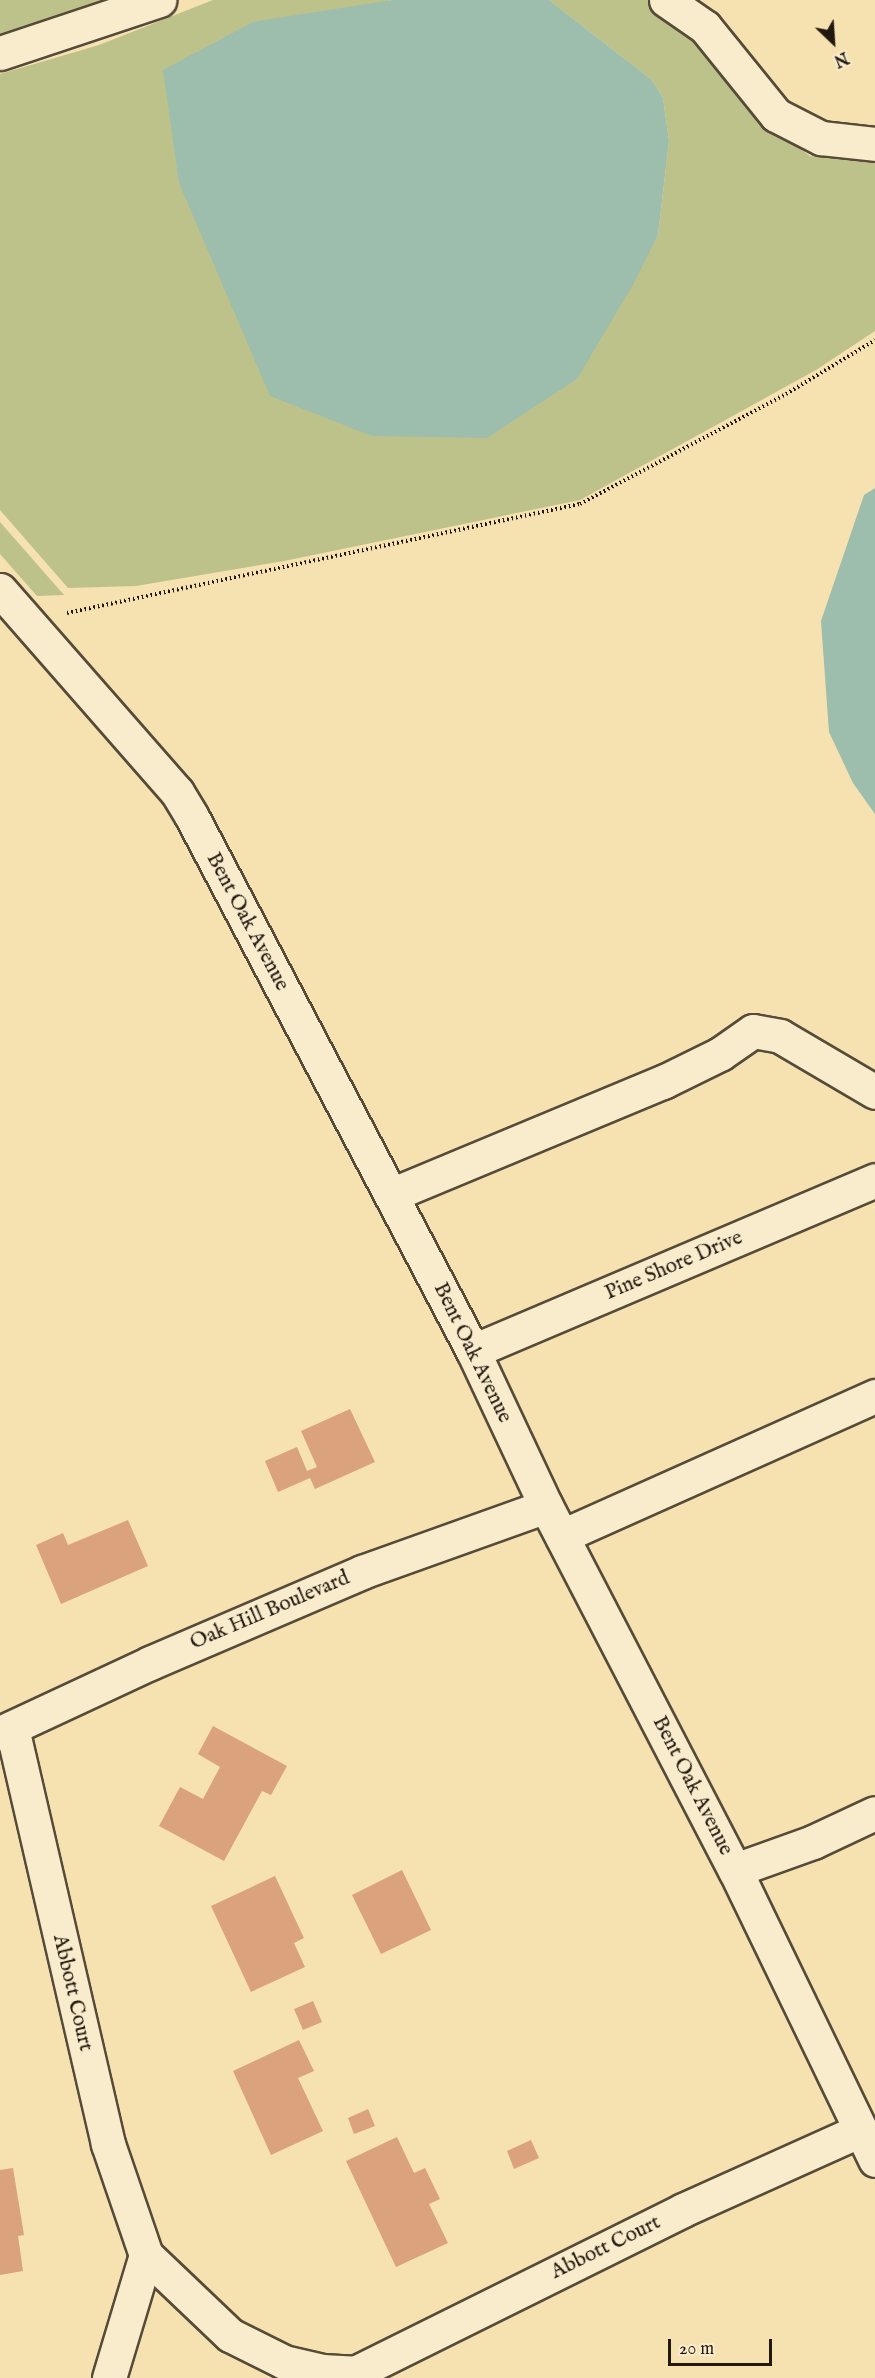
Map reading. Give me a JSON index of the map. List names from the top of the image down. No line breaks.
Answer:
{"streets":{"street":["Bent Oak Avenue","Pine Shore Drive","Oak Hill Boulevard","Abbott Court"]},"crossings":[["Bent Oak Avenue","Pine Shore Drive"],["Bent Oak Avenue","Oak Hill Boulevard"],["Bent Oak Avenue","Abbott Court"],["Oak Hill Boulevard","Abbott Court"]],"scale_bar":"20 m","north":"bottom right"}
